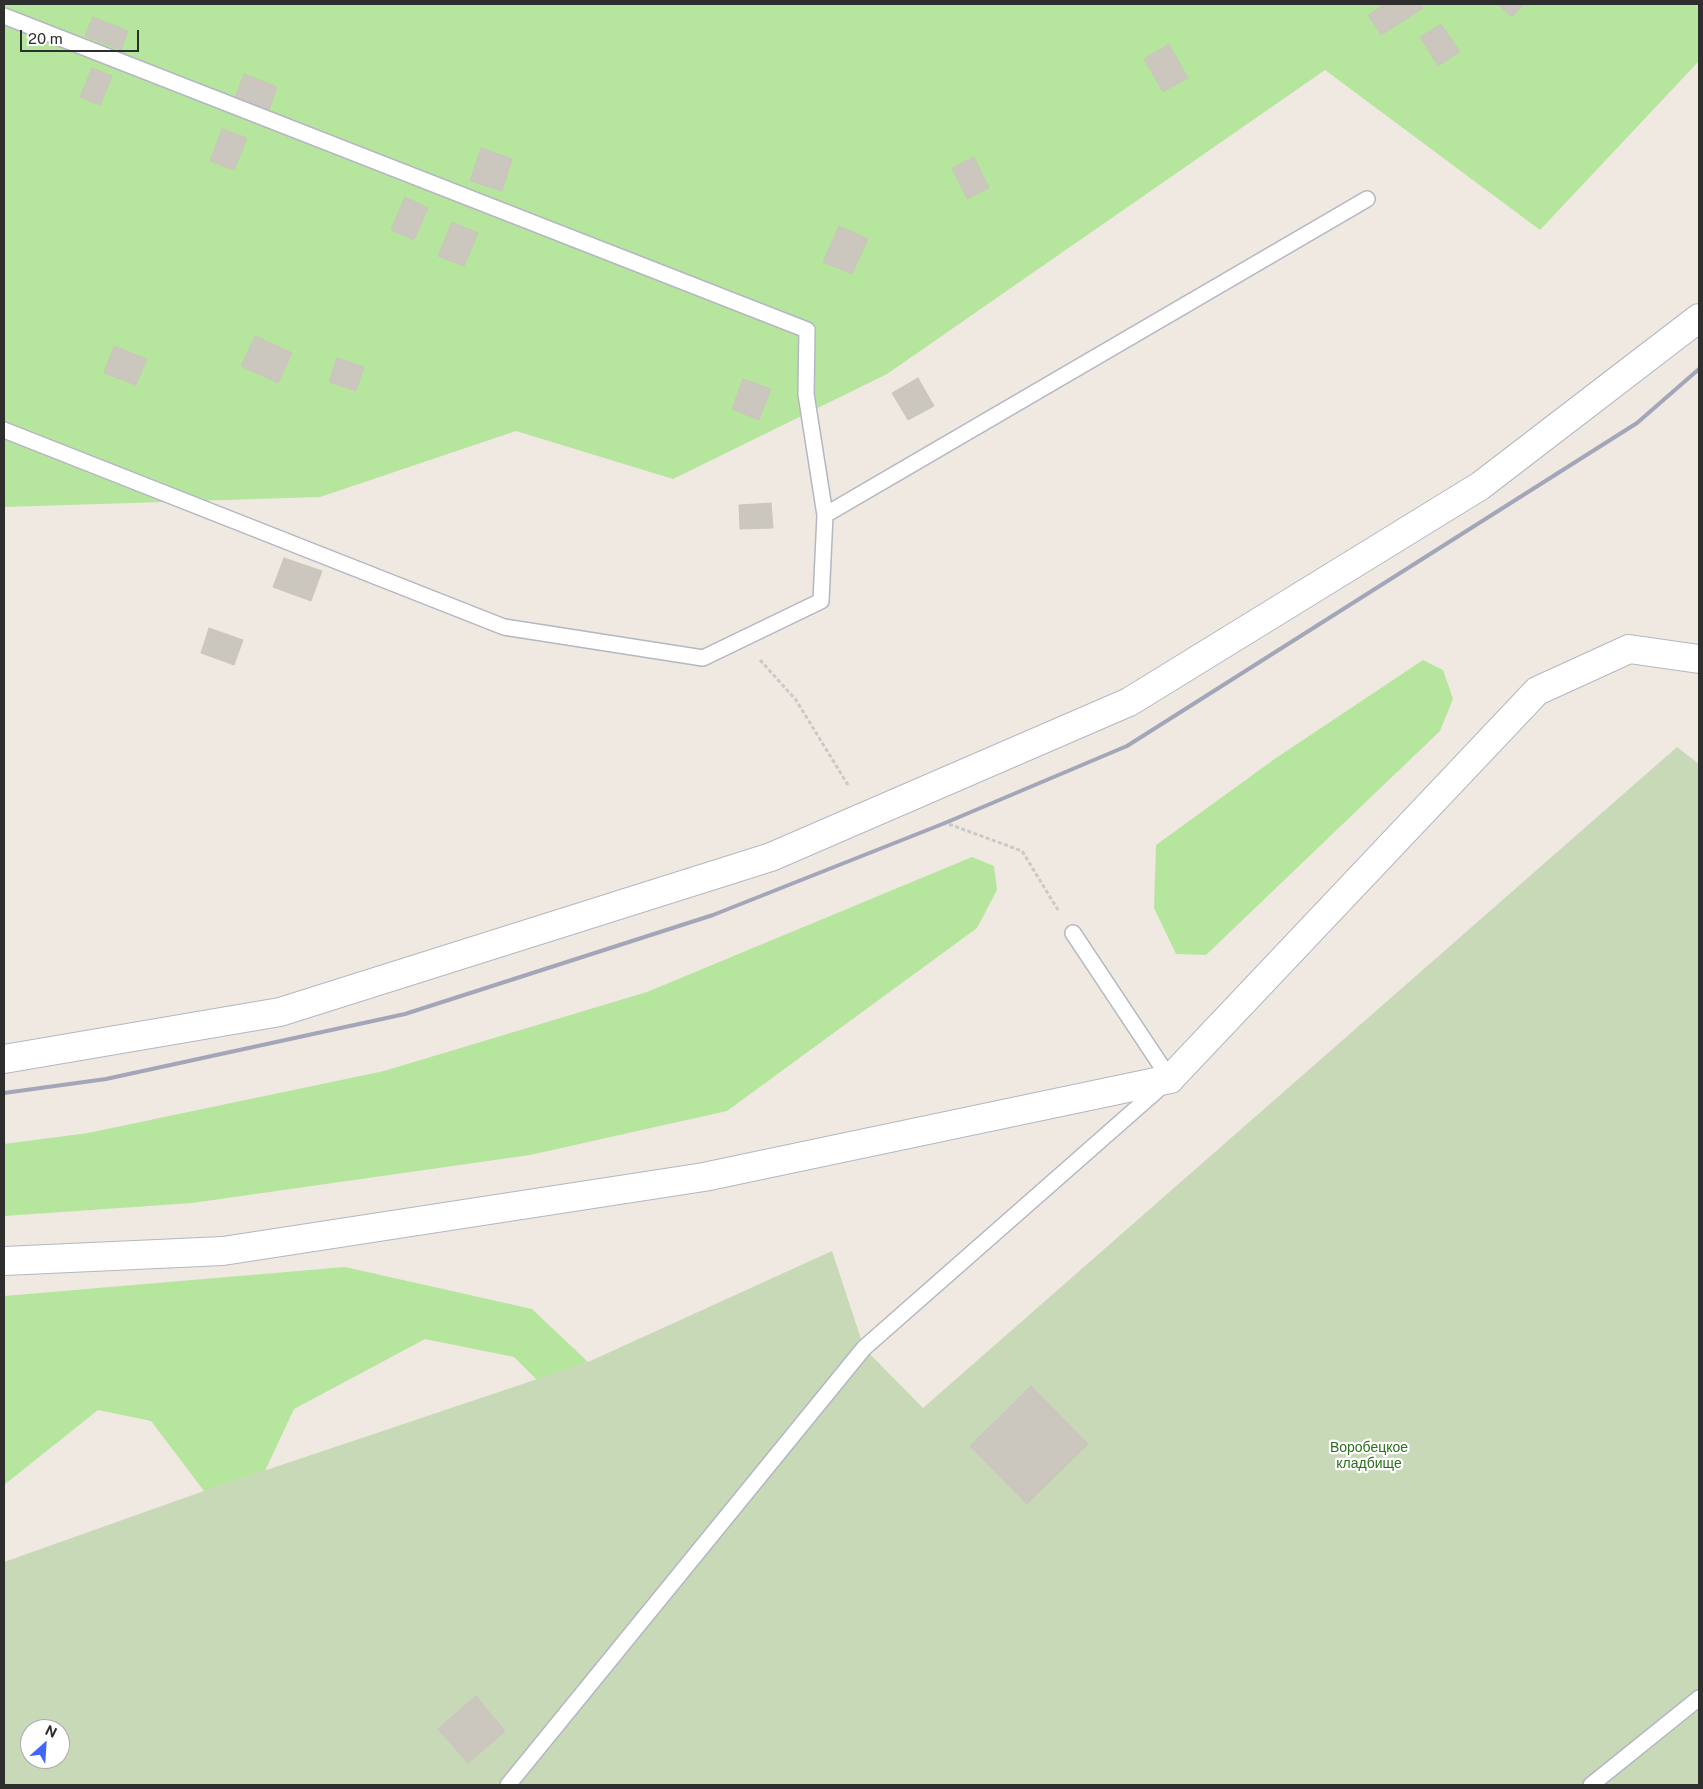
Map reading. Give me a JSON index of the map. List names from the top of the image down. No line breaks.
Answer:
{"parks":["Воробецкое кладбище"],"scale_bar":"20 m","north":"top right"}
